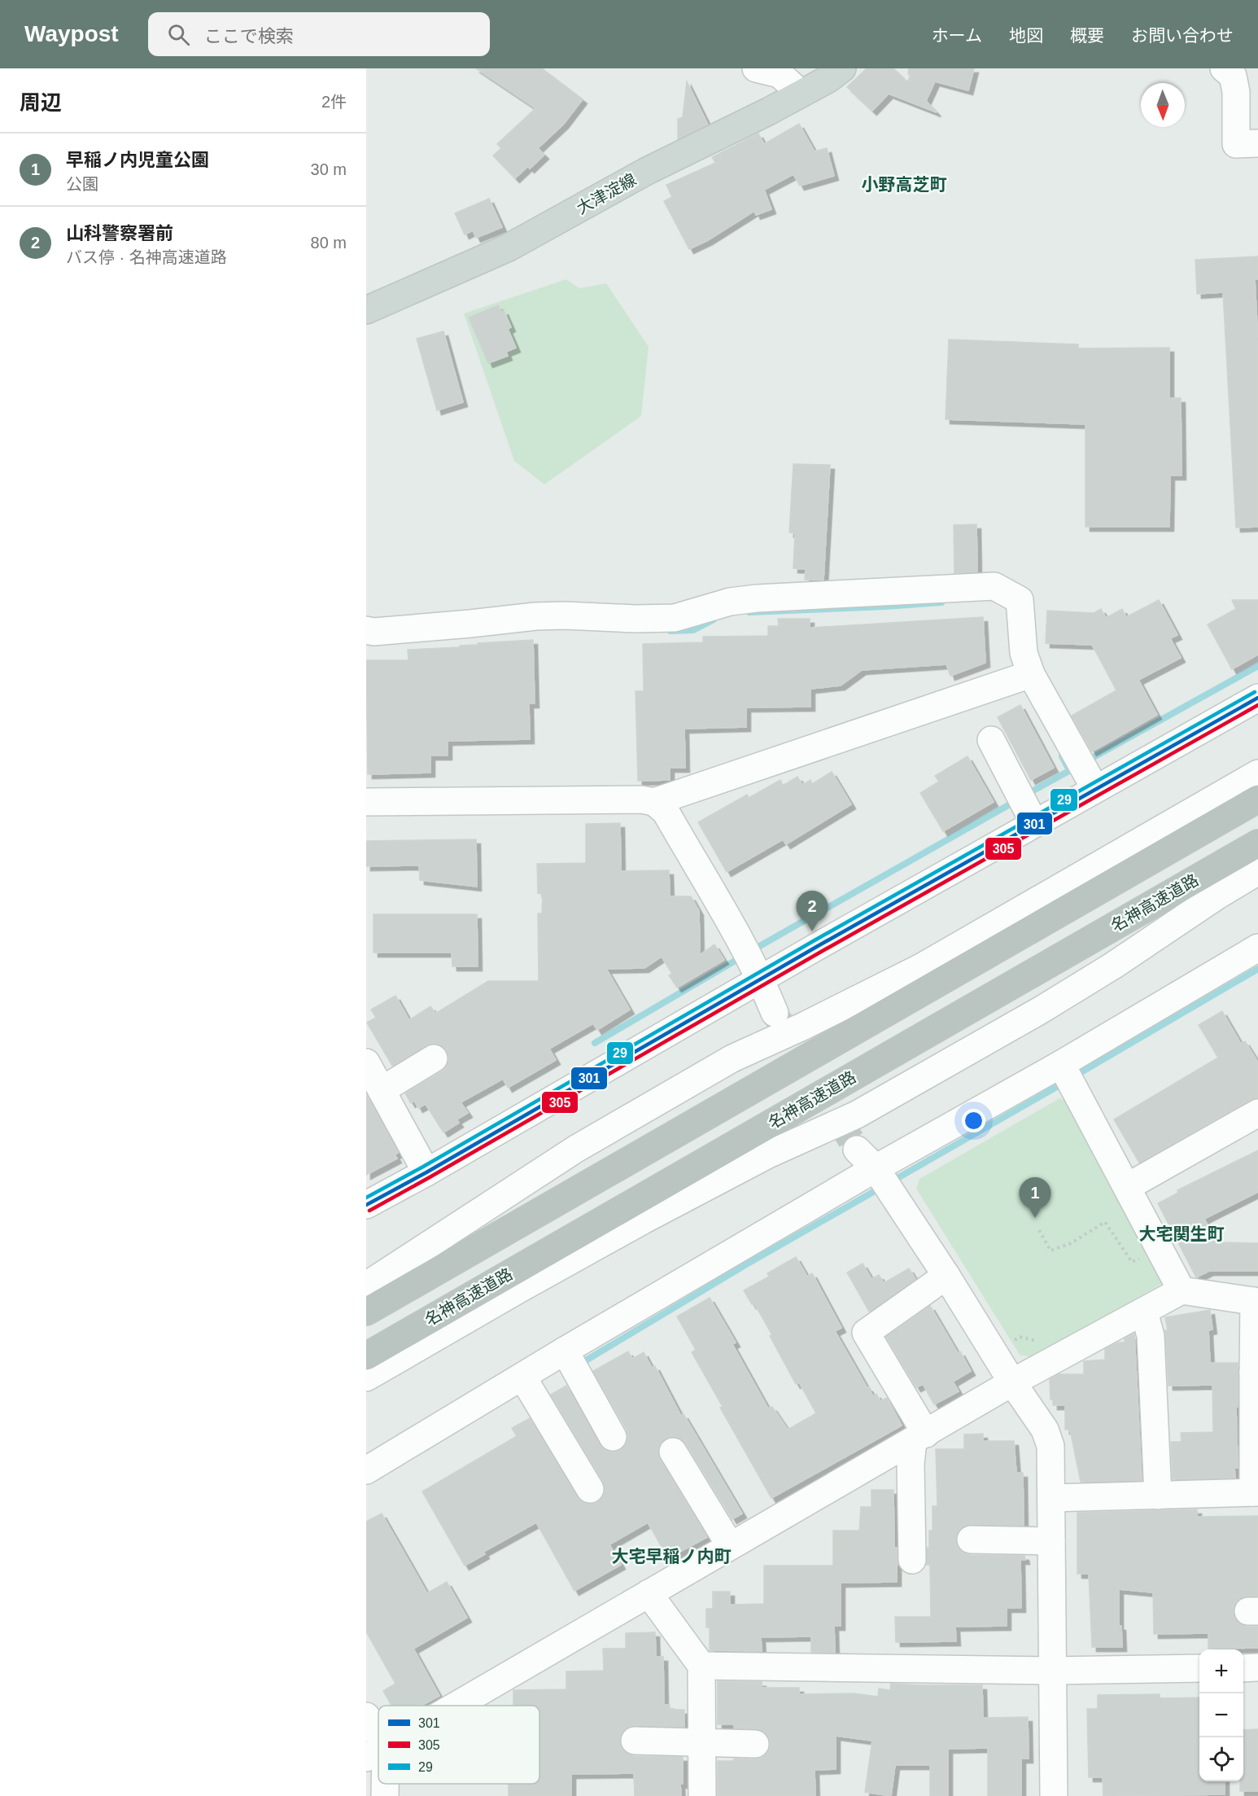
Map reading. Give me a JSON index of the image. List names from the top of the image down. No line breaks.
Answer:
{"streets":{"highway":["名神高速道路"],"main road":["大津淀線"]},"districts":["小野高芝町","大宅関生町","大宅早稲ノ内町"],"lines":["transit line 29","transit line 301","transit line 305"],"legend":["301","305","29"],"north":"bottom","page":{"header":"Waypost","search":"ここで検索","nav":["ホーム","地図","概要","お問い合わせ"],"heading":["周辺","2件"],"list":[{"mark":"1","name":"早稲ノ内児童公園","note":"公園","value":"30 m"},{"mark":"2","name":"山科警察署前","note":"バス停 · 名神高速道路","value":"80 m"}],"pins":["2","1"],"map_buttons":["+","−"]}}
